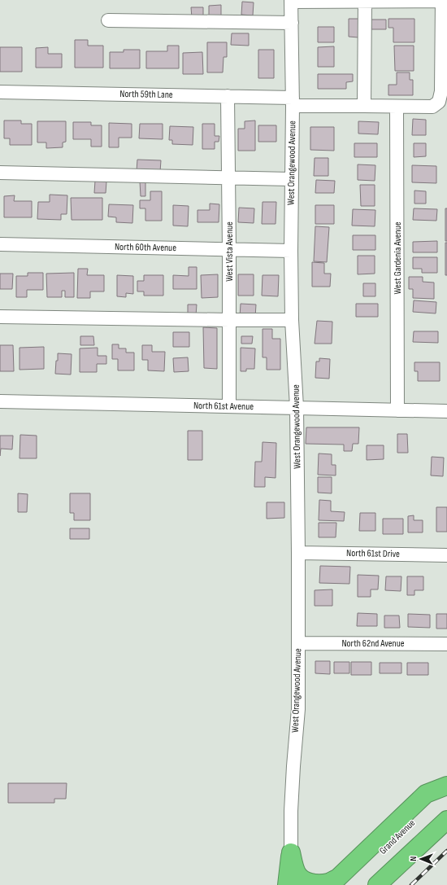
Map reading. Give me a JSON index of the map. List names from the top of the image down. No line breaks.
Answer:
{"streets":{"highway":["Grand Avenue"],"street":["North 59th Lane","West Orangewood Avenue","North 60th Avenue","West Vista Avenue","West Gardenia Avenue","North 61st Avenue","North 61st Drive","North 62nd Avenue"]},"crossings":[["North 59th Lane","West Orangewood Avenue"],["North 59th Lane","West Vista Avenue"],["North 59th Lane","West Gardenia Avenue"],["West Orangewood Avenue","North 60th Avenue"],["West Orangewood Avenue","North 61st Avenue"],["West Orangewood Avenue","North 61st Drive"],["West Orangewood Avenue","North 62nd Avenue"],["North 60th Avenue","West Vista Avenue"],["West Vista Avenue","North 61st Avenue"],["West Gardenia Avenue","North 61st Avenue"]],"north":"left"}
